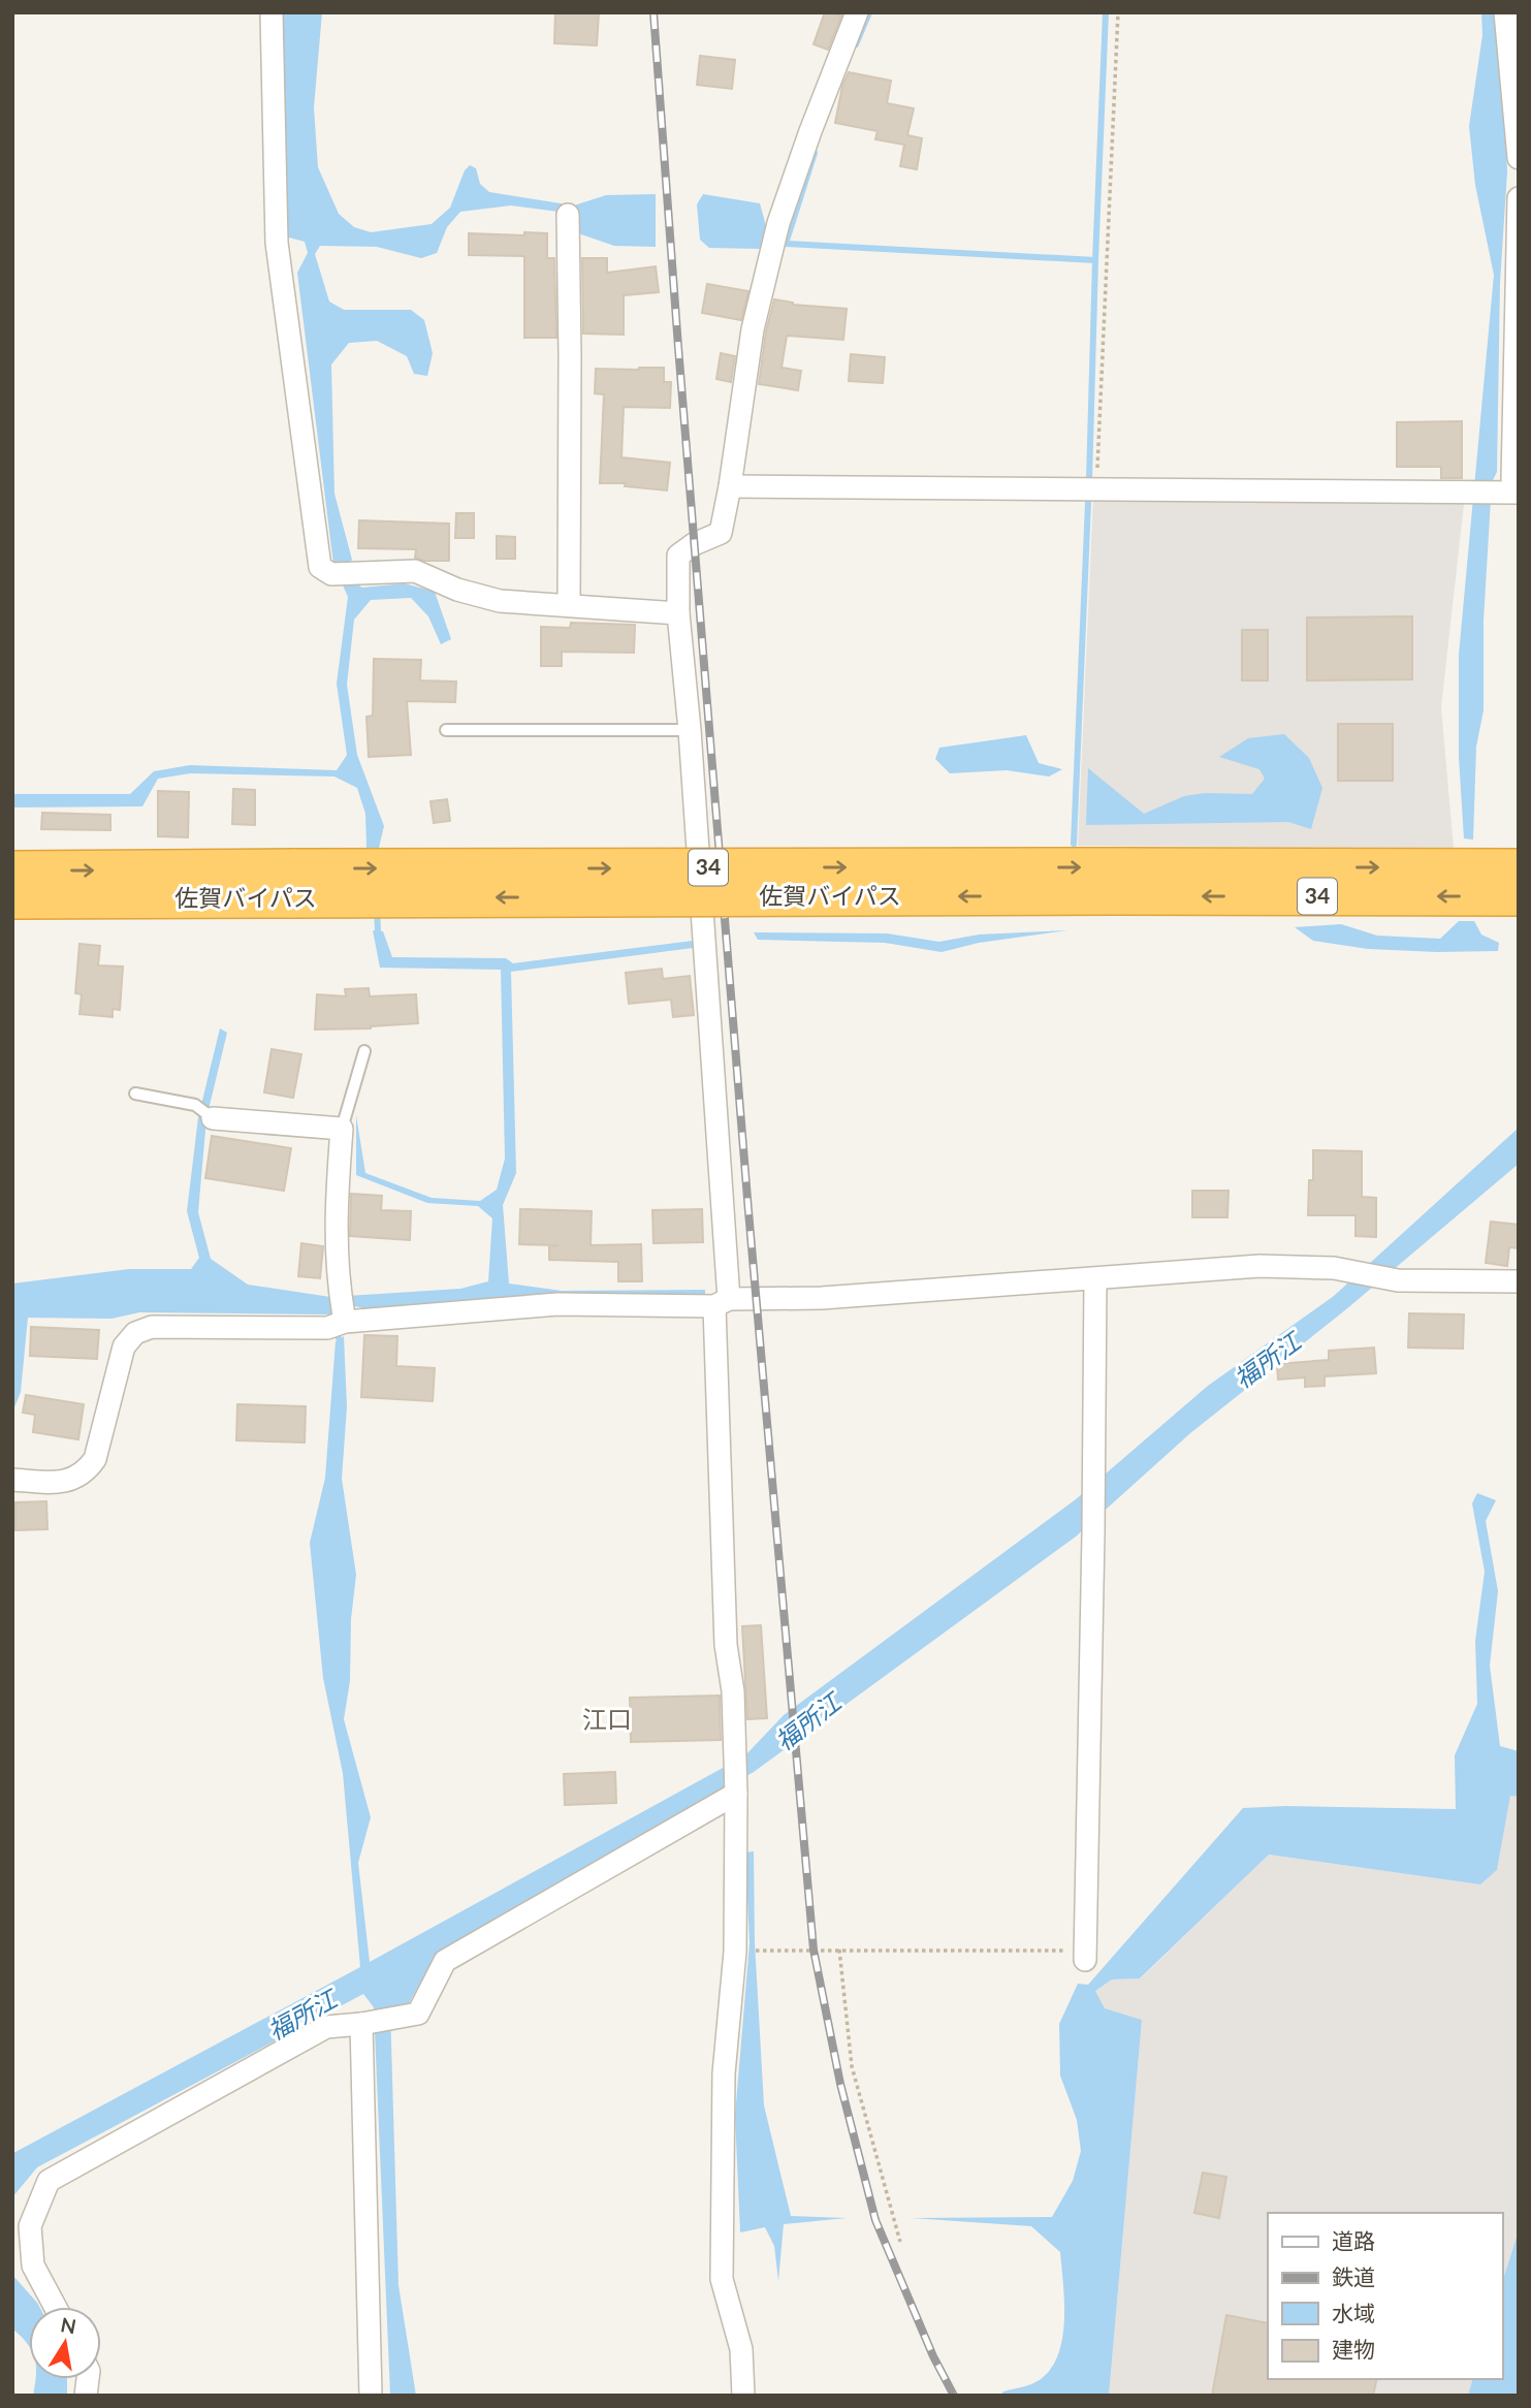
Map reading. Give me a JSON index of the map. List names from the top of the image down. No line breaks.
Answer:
{"streets":{"highway":["34","佐賀バイパス"]},"districts":["江口"],"water":["福所江"],"legend":["道路","鉄道","水域","建物"],"north":"top"}
